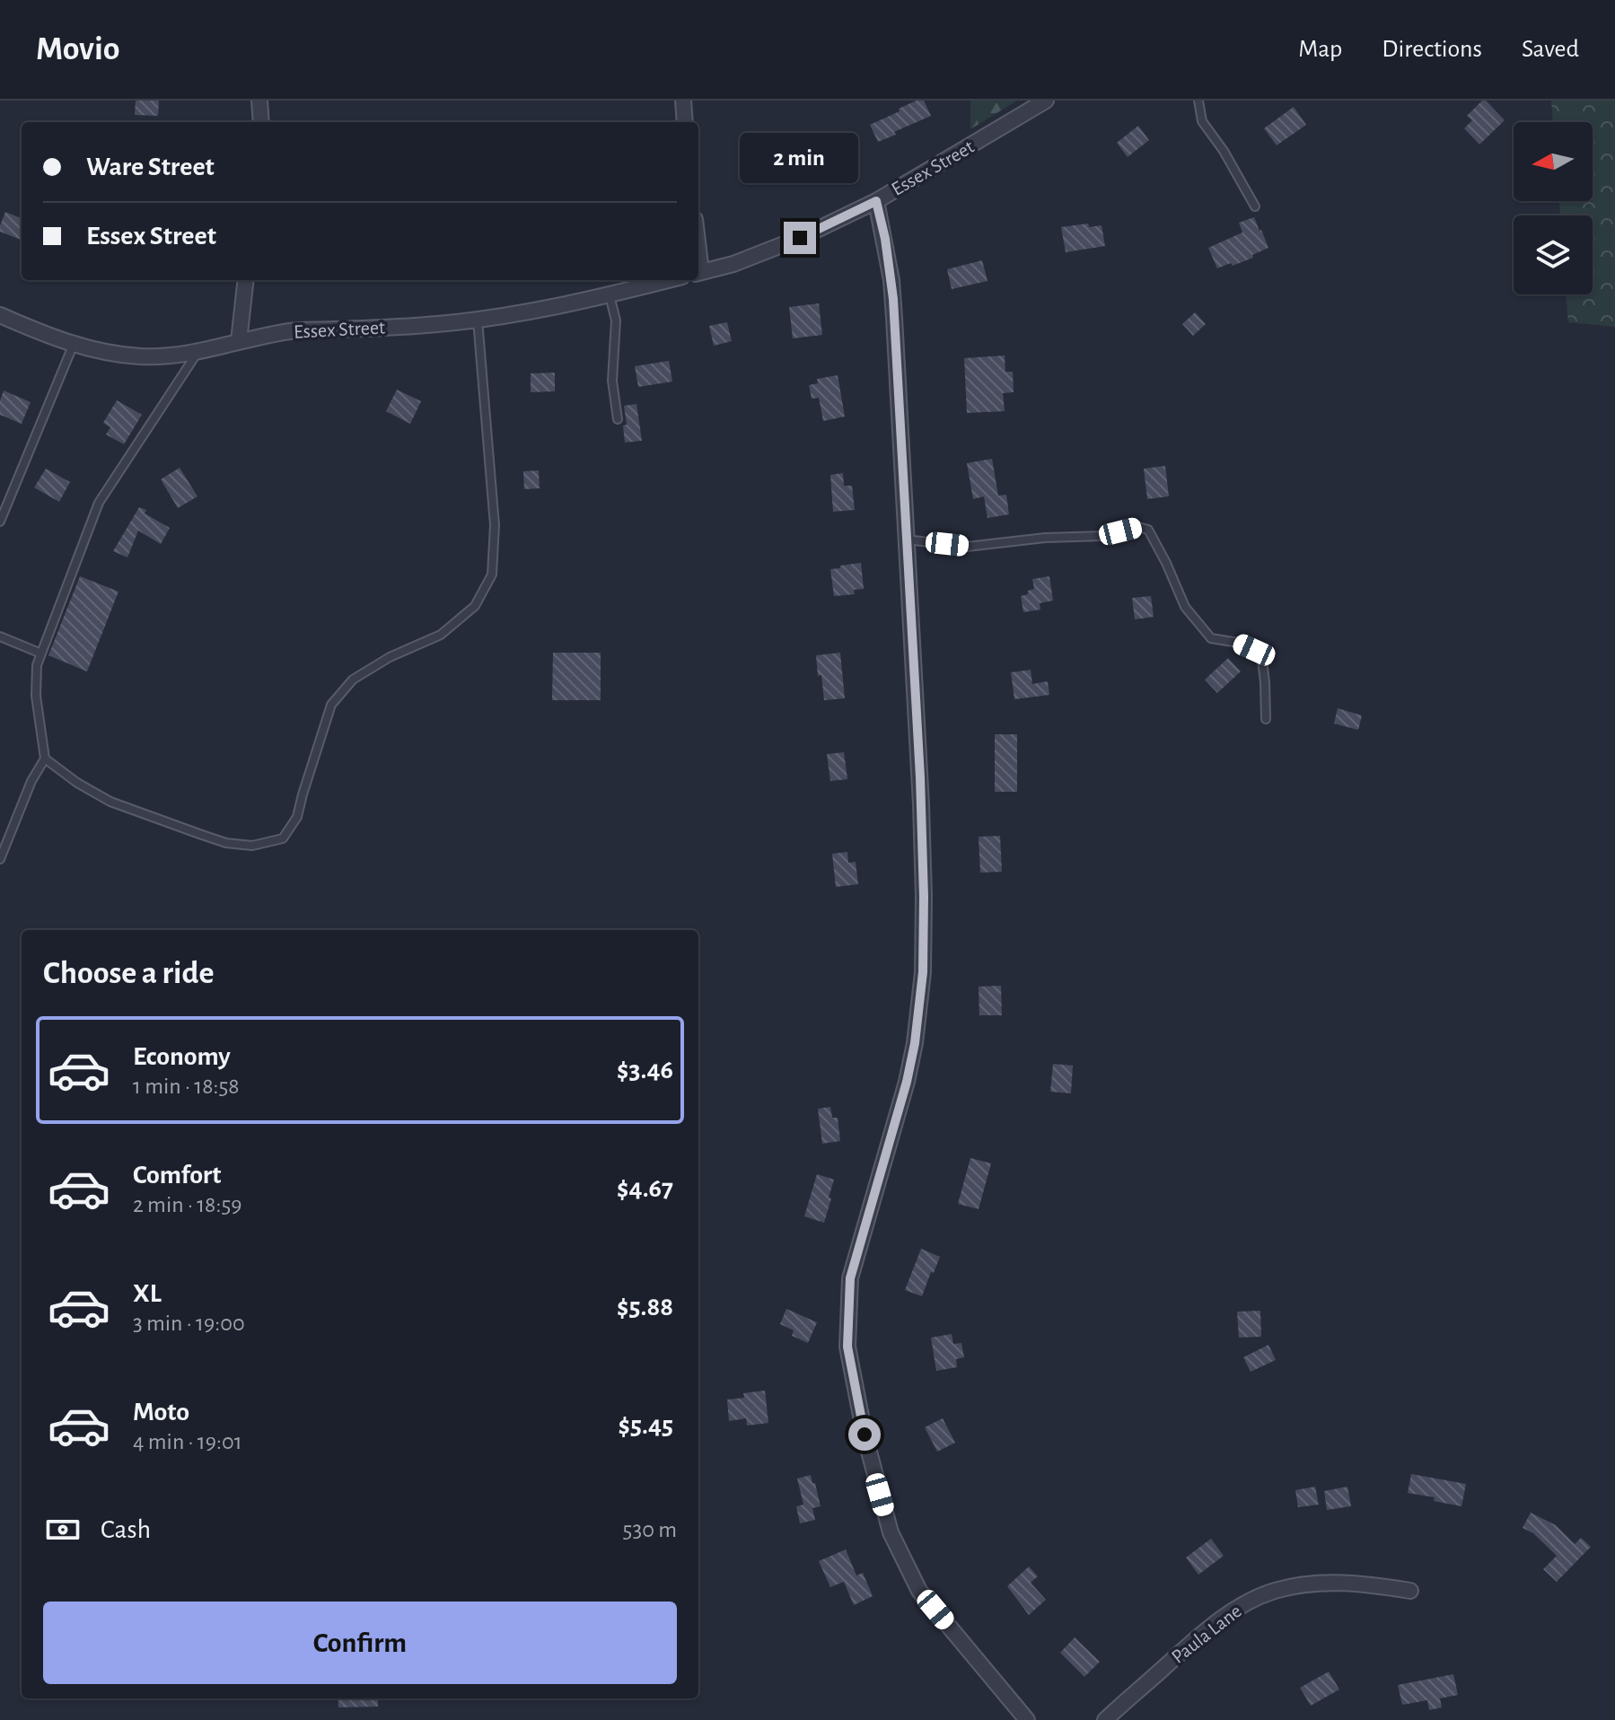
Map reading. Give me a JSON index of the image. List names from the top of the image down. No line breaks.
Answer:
{"streets":{"street":["Essex Street","Paula Lane"]},"north":"left","page":{"header":"Movio","nav":["Map","Directions","Saved"],"banner":["Ware Street","Essex Street"],"bubble":"2 min","heading":"Choose a ride","list":[{"name":"Economy","note":"1 min · 18:58","value":"$3.46"},{"name":"Comfort","note":"2 min · 18:59","value":"$4.67"},{"name":"XL","note":"3 min · 19:00","value":"$5.88"},{"name":"Moto","note":"4 min · 19:01","value":"$5.45"}],"pay":["Cash","530 m"],"buttons":"Confirm"}}
